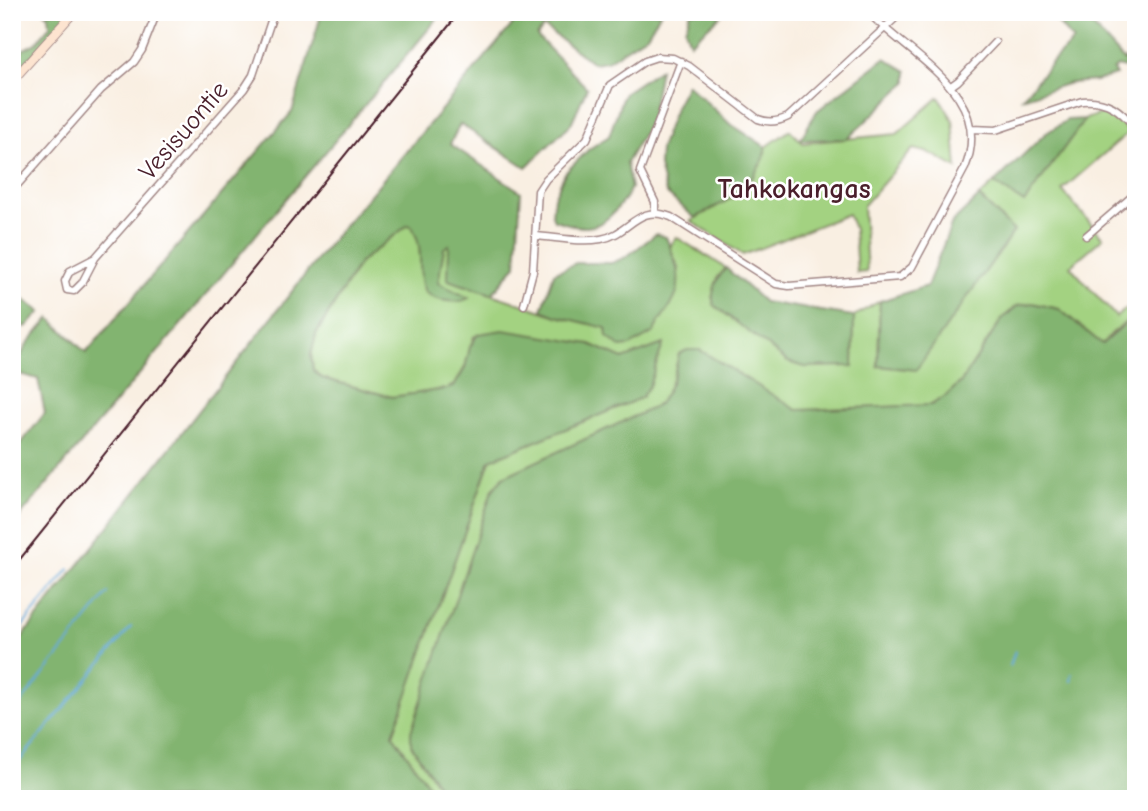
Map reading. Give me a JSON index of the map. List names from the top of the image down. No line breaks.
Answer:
{"streets":{"street":["Vesisuontie"]},"districts":["Tahkokangas"]}
